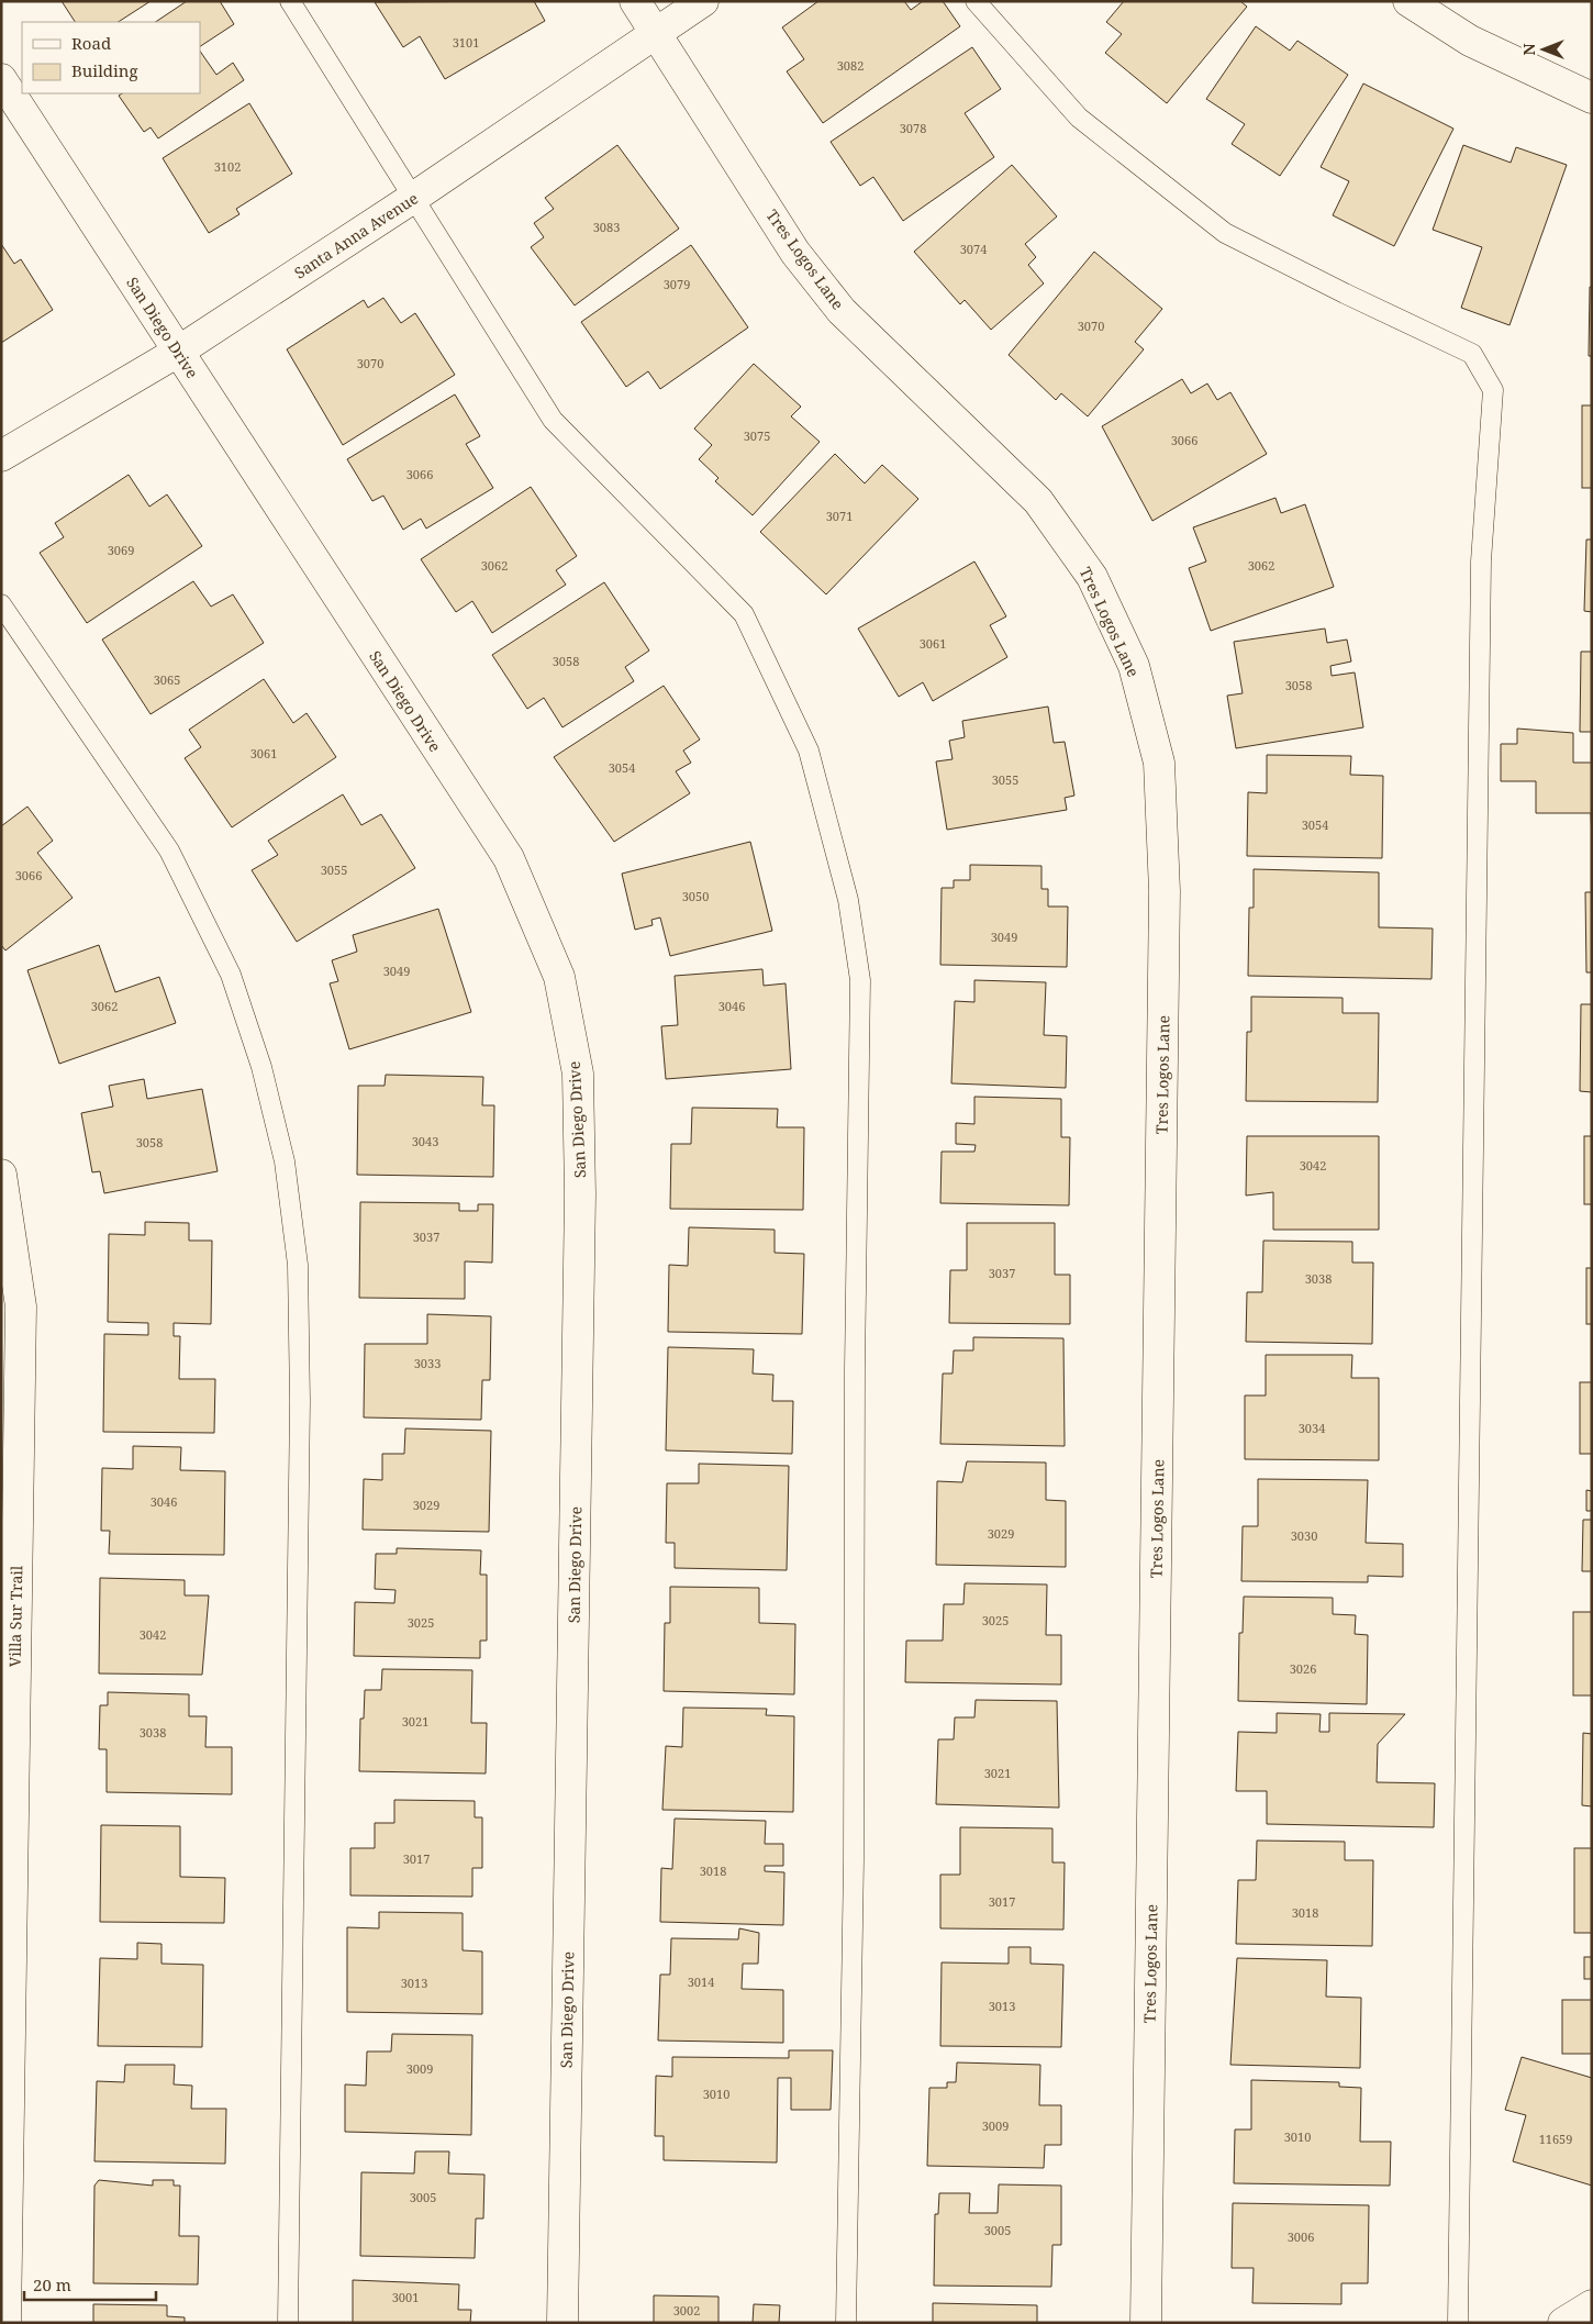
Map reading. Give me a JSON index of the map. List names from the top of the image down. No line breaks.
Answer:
{"streets":{"street":["Santa Anna Avenue","Tres Logos Lane","San Diego Drive","Villa Sur Trail"]},"crossings":[["Santa Anna Avenue","Tres Logos Lane"],["Santa Anna Avenue","San Diego Drive"]],"house_numbers":["3101","3082","3078","3102","3083","3074","3079","3070","3070","3075","3066","3066","3071","3069","3062","3062","3061","3058","3065","3058","3061","3054","3055","3054","3055","3066","3050","3049","3049","3062","3046","3043","3058","3042","3037","3037","3038","3033","3034","3046","3029","3029","3030","3025","3025","3042","3026","3021","3038","3021","3017","3018","3017","3018","3014","3013","3013","3009","3010","3009","3010","11659","3005","3005","3006","3001","3002"],"legend":["Road","Building"],"scale_bar":"20 m","north":"left"}
